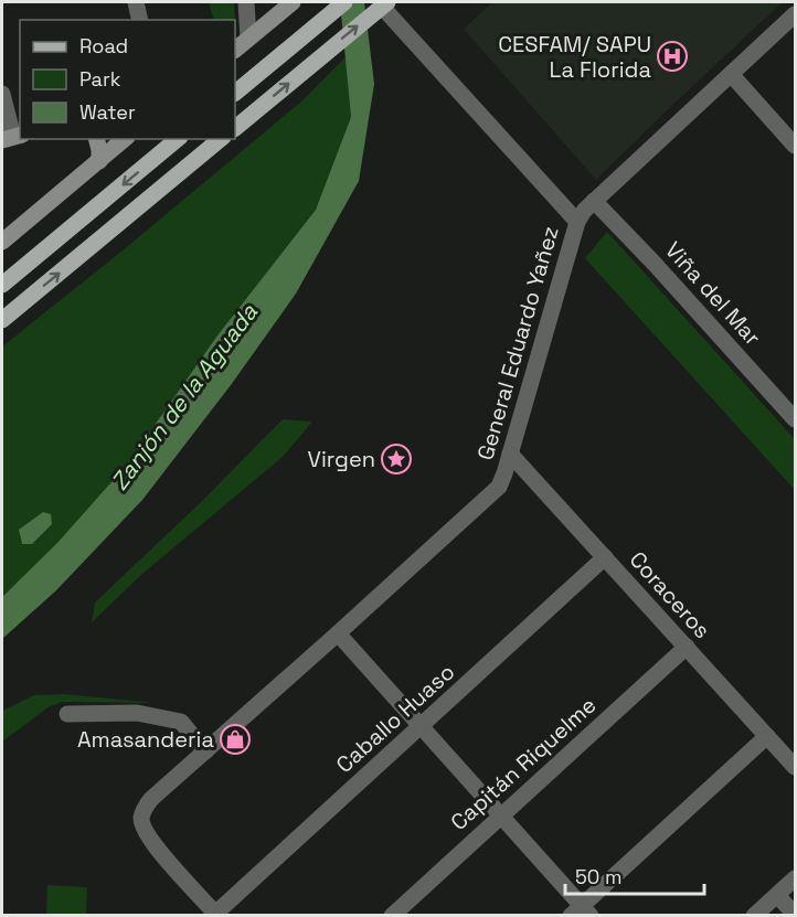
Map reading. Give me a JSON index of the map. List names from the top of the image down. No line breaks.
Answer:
{"streets":{"street":["Viña del Mar","General Eduardo Yañez","Coraceros","Caballo Huaso","Capitán Riquelme"]},"crossings":[["Viña del Mar","General Eduardo Yañez"],["General Eduardo Yañez","Coraceros"],["General Eduardo Yañez","Caballo Huaso"],["Coraceros","Caballo Huaso"],["Coraceros","Capitán Riquelme"]],"water":["Zanjón de la Aguada"],"places":{"hospital":["CESFAM/ SAPU La Florida"],"place":["Virgen"],"shop":["Amasanderia"]},"legend":["Road","Park","Water"],"scale_bar":"50 m"}
